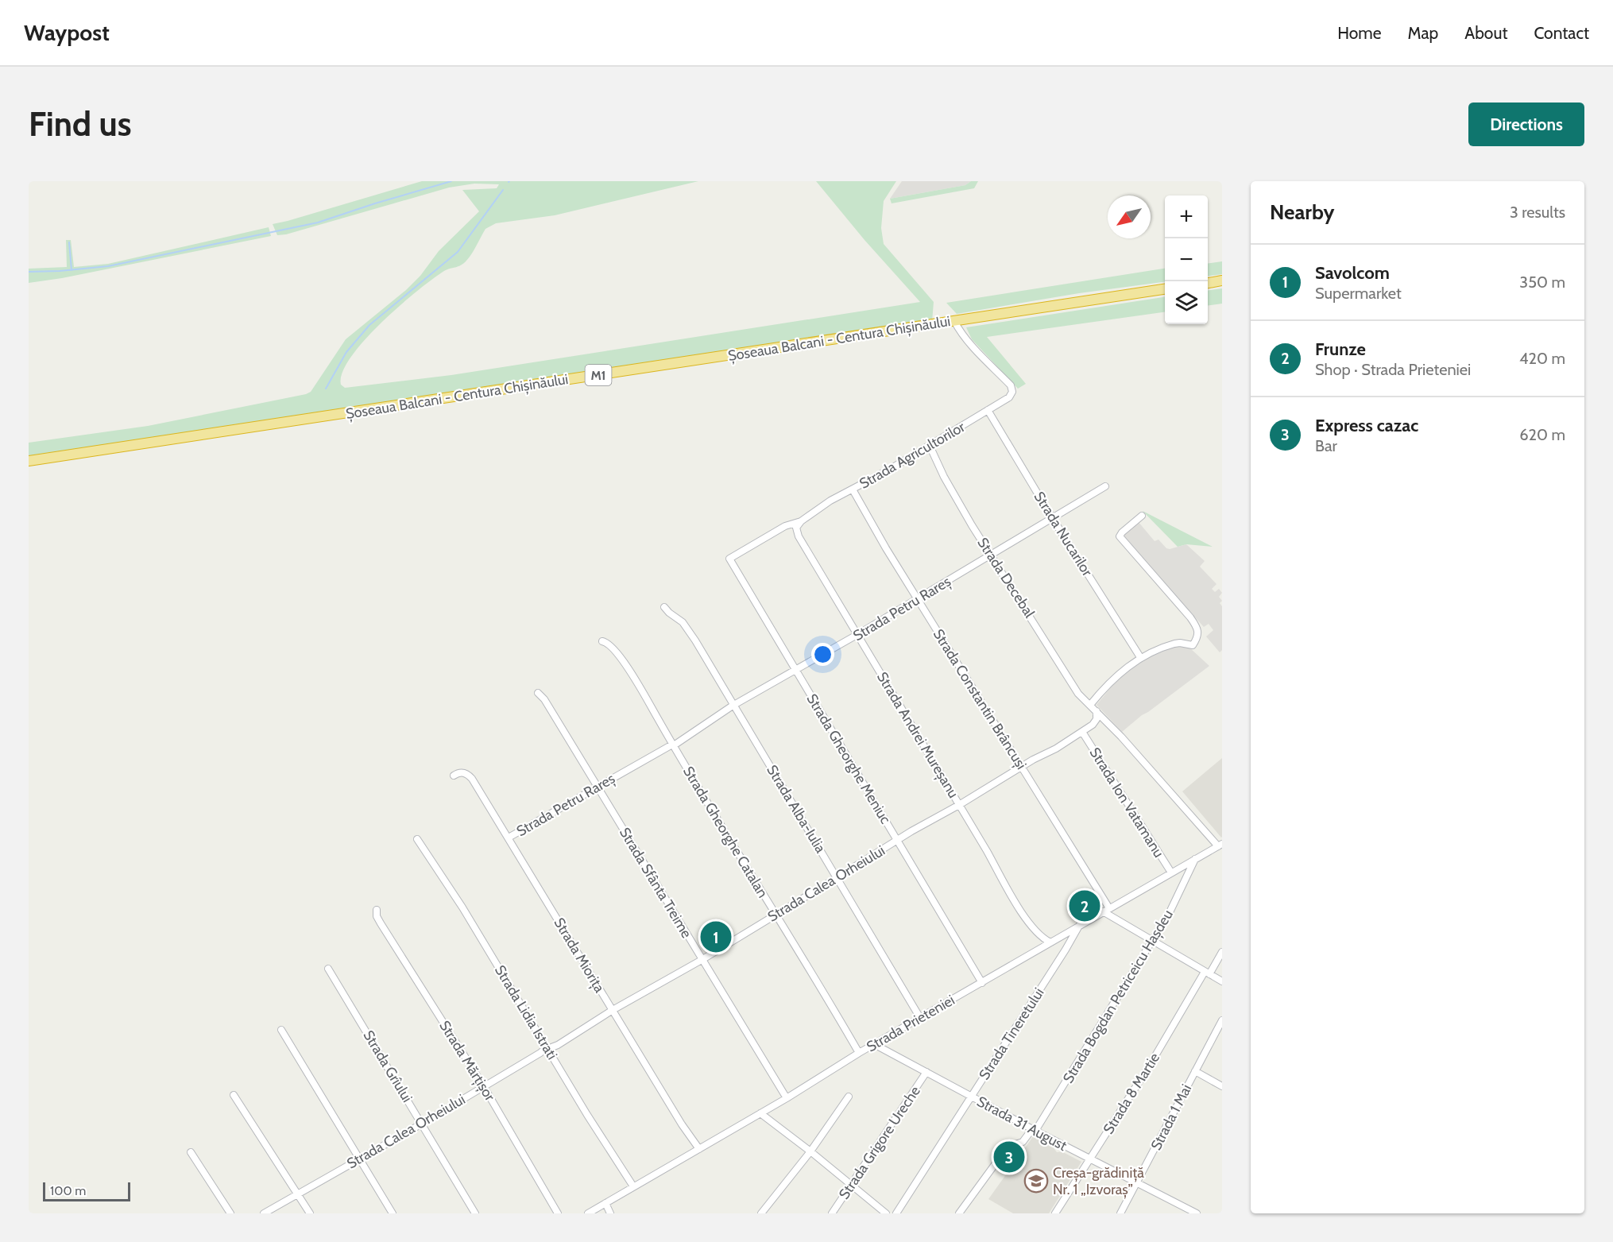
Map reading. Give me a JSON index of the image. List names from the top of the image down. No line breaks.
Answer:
{"streets":{"highway":["Șoseaua Balcani - Centura Chișinăului","M1"],"street":["Strada Agricultorilor","Strada Nucarilor","Strada Decebal","Strada Petru Rareș","Strada Constantin Brâncuși","Strada Andrei Mureșanu","Strada Gheorghe Meniuc","Strada Ion Vatamanu","Strada Alba-Iulia","Strada Gheorghe Catalan","Strada Sfânta Treime","Strada Calea Orheiului","Strada Miorița","Strada Bogdan Petriceicu Hașdeu","Strada Lidia Istrati","Strada Prieteniei","Strada Tineretului","Strada Mărțișor","Strada Grîului","Strada 8 Martie","Strada 1 Mai","Strada 31 August","Strada Grigore Ureche"]},"crossings":[["Șoseaua Balcani - Centura Chișinăului","Strada Agricultorilor"],["Strada Agricultorilor","Strada Nucarilor"],["Strada Agricultorilor","Strada Decebal"],["Strada Agricultorilor","Strada Constantin Brâncuși"],["Strada Agricultorilor","Strada Andrei Mureșanu"],["Strada Agricultorilor","Strada Gheorghe Meniuc"],["Strada Nucarilor","Strada Petru Rareș"],["Strada Decebal","Strada Petru Rareș"],["Strada Decebal","Strada Prieteniei"],["Strada Petru Rareș","Strada Constantin Brâncuși"],["Strada Petru Rareș","Strada Andrei Mureșanu"],["Strada Petru Rareș","Strada Gheorghe Meniuc"],["Strada Petru Rareș","Strada Alba-Iulia"],["Strada Petru Rareș","Strada Gheorghe Catalan"],["Strada Petru Rareș","Strada Sfânta Treime"],["Strada Petru Rareș","Strada Miorița"],["Strada Constantin Brâncuși","Strada Calea Orheiului"],["Strada Constantin Brâncuși","Strada Prieteniei"],["Strada Andrei Mureșanu","Strada Calea Orheiului"],["Strada Andrei Mureșanu","Strada Prieteniei"],["Strada Gheorghe Meniuc","Strada Calea Orheiului"],["Strada Gheorghe Meniuc","Strada Prieteniei"],["Strada Ion Vatamanu","Strada Calea Orheiului"],["Strada Ion Vatamanu","Strada Prieteniei"],["Strada Alba-Iulia","Strada Calea Orheiului"],["Strada Alba-Iulia","Strada Prieteniei"],["Strada Gheorghe Catalan","Strada Calea Orheiului"],["Strada Gheorghe Catalan","Strada Prieteniei"],["Strada Sfânta Treime","Strada Calea Orheiului"],["Strada Sfânta Treime","Strada Prieteniei"],["Strada Calea Orheiului","Strada Miorița"],["Strada Calea Orheiului","Strada Lidia Istrati"],["Strada Calea Orheiului","Strada Prieteniei"],["Strada Calea Orheiului","Strada Mărțișor"],["Strada Calea Orheiului","Strada Grîului"],["Strada Miorița","Strada Prieteniei"],["Strada Bogdan Petriceicu Hașdeu","Strada Prieteniei"],["Strada Bogdan Petriceicu Hașdeu","Strada 31 August"],["Strada Lidia Istrati","Strada Prieteniei"],["Strada Prieteniei","Strada Tineretului"],["Strada Prieteniei","Strada 31 August"],["Strada Tineretului","Strada 31 August"],["Strada 8 Martie","Strada 31 August"],["Strada 1 Mai","Strada 31 August"],["Strada 31 August","Strada Grigore Ureche"]],"places":{"school or university":["Creșa-grădiniță Nr. 1 „Izvoraș”"]},"scale_bar":"100 m","north":"bottom left","page":{"header":"Waypost","nav":["Home","Map","About","Contact"],"buttons":"Directions","title":"Find us","heading":["Nearby","3 results"],"map_buttons":["+","−"],"list":[{"mark":"1","name":"Savolcom","note":"Supermarket","value":"350 m"},{"mark":"2","name":"Frunze","note":"Shop · Strada Prieteniei","value":"420 m"},{"mark":"3","name":"Express cazac","note":"Bar","value":"620 m"}],"pins":["2","1","3"],"scale":"100 m"}}
